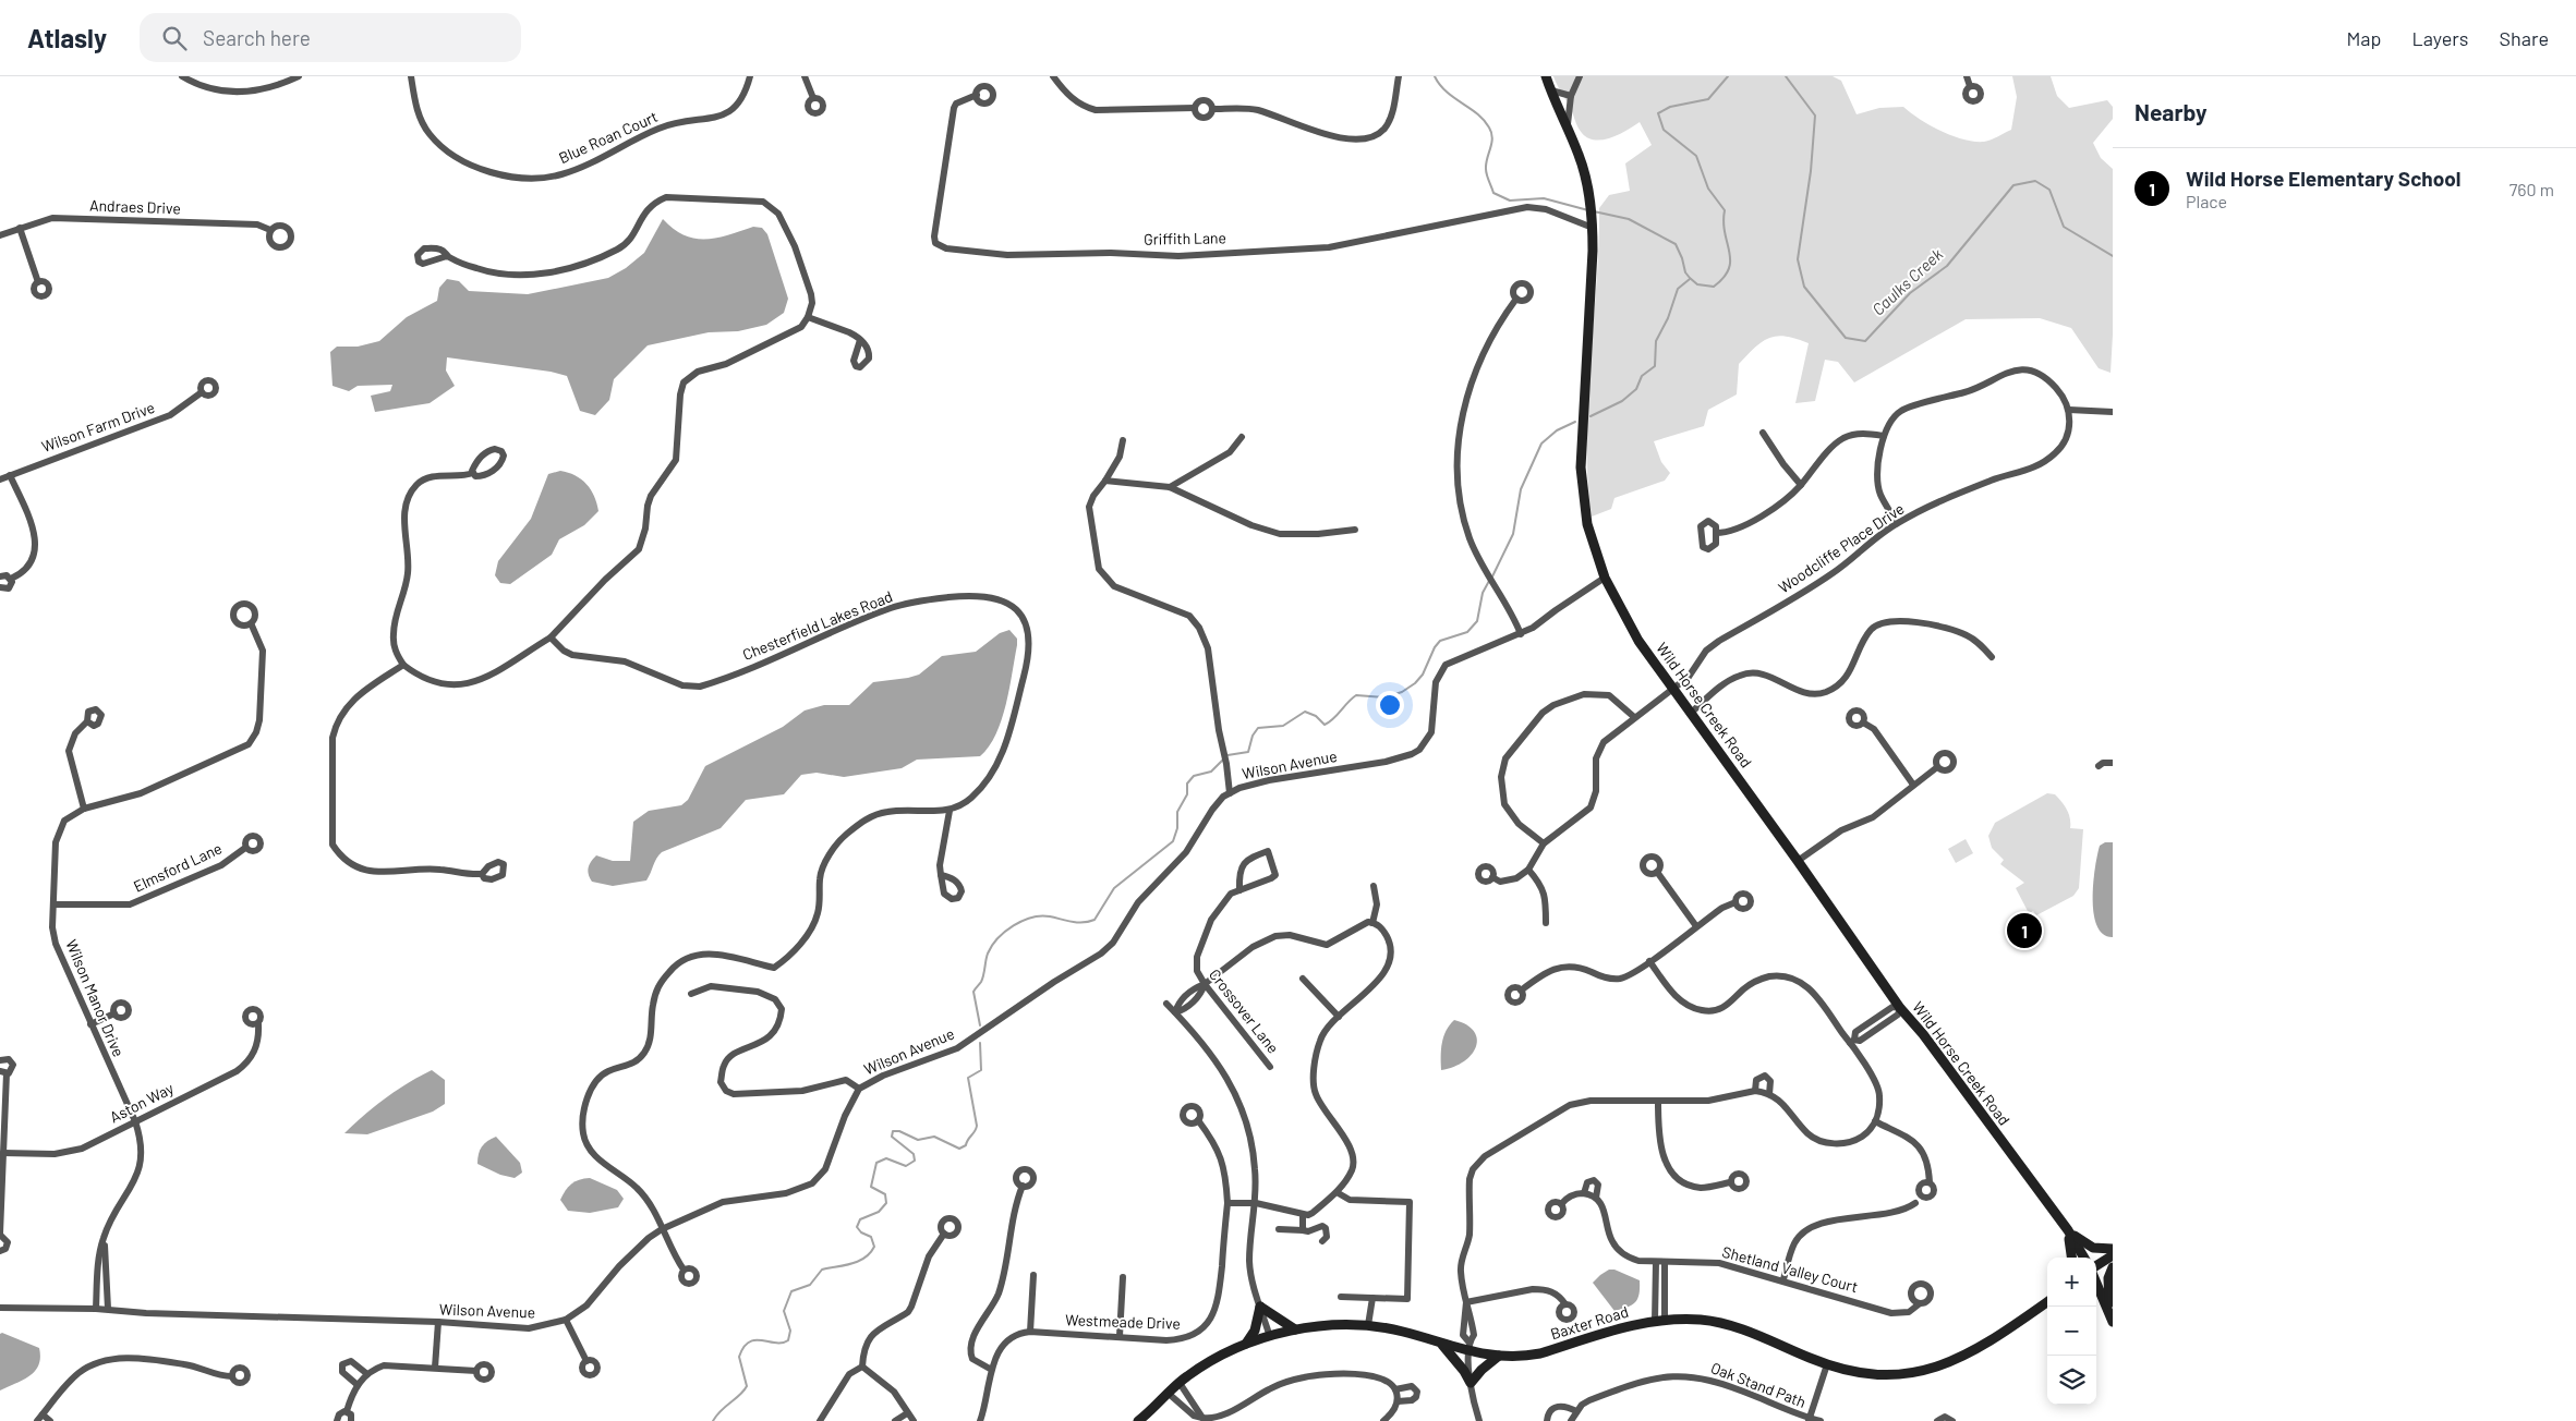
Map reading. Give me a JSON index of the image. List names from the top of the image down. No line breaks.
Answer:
{"streets":{"main road":["Wild Horse Creek Road","Baxter Road"],"street":["Blue Roan Court","Andraes Drive","Griffith Lane","Wilson Farm Drive","Woodcliffe Place Drive","Chesterfield Lakes Road","Wilson Avenue","Elmsford Lane","Wilson Manor Drive","Crossover Lane","Aston Way","Shetland Valley Court","Westmeade Drive","Oak Stand Path"]},"crossings":[["Griffith Lane","Wild Horse Creek Road"],["Woodcliffe Place Drive","Wild Horse Creek Road"],["Wild Horse Creek Road","Wilson Avenue"],["Wilson Avenue","Wilson Manor Drive"],["Elmsford Lane","Wilson Manor Drive"],["Wilson Manor Drive","Aston Way"]],"water":["Caulks Creek"],"page":{"header":"Atlasly","search":"Search here","nav":["Map","Layers","Share"],"heading":"Nearby","list":[{"mark":"1","name":"Wild Horse Elementary School","note":"Place","value":"760 m"}],"pins":"1","map_buttons":["+","−"]}}
